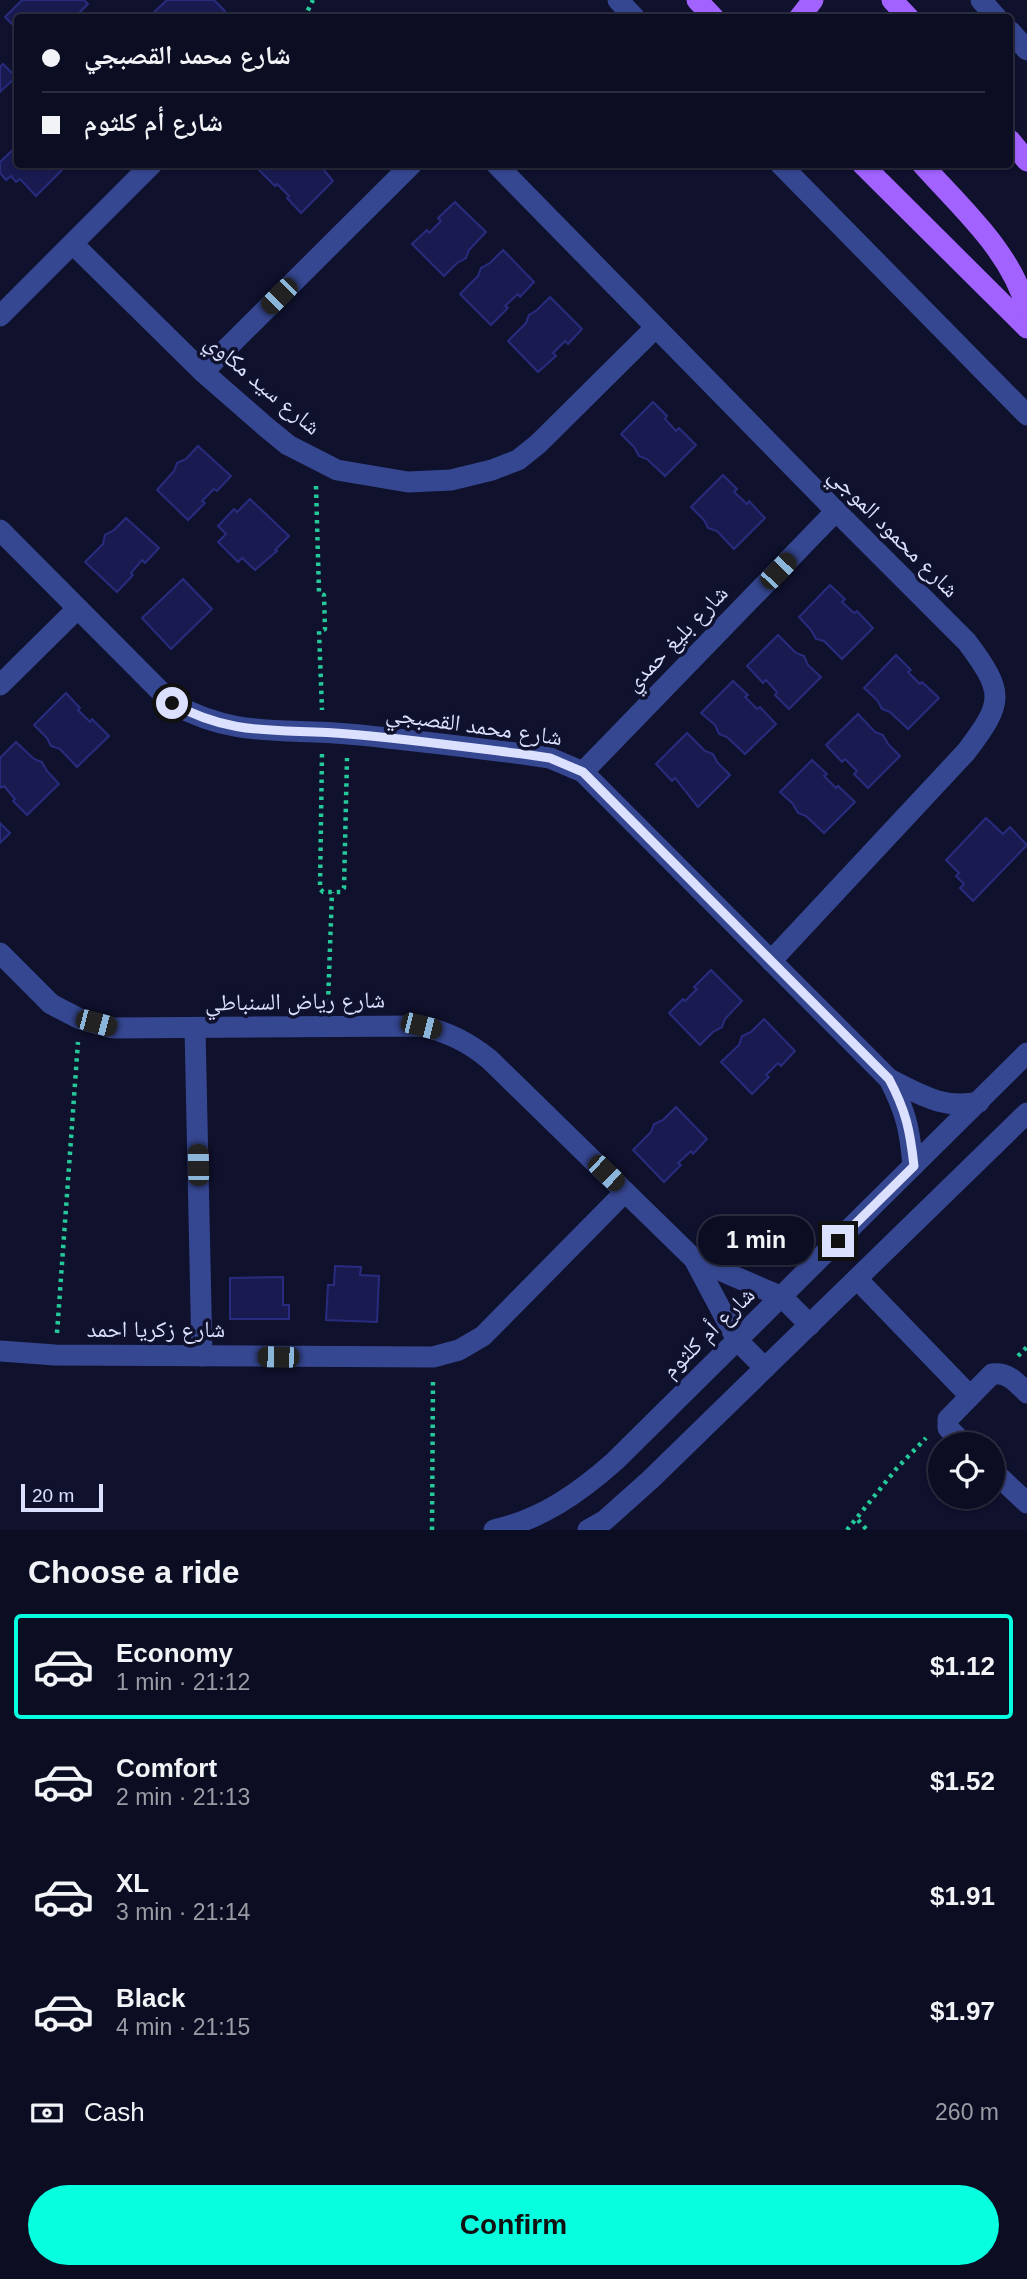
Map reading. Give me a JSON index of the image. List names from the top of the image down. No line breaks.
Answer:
{"streets":{"street":["شارع سيد مكاوي","شارع محمود الموجي","شارع بليغ حمدي","شارع محمد القصبجي","شارع رياض السنباطي","شارع زكريا احمد","شارع أم كلثوم"]},"crossings":[["شارع سيد مكاوي","شارع محمود الموجي"],["شارع محمود الموجي","شارع بليغ حمدي"],["شارع محمود الموجي","شارع محمد القصبجي"],["شارع بليغ حمدي","شارع محمد القصبجي"],["شارع محمد القصبجي","شارع أم كلثوم"],["شارع رياض السنباطي","شارع زكريا احمد"],["شارع رياض السنباطي","شارع أم كلثوم"]],"scale_bar":"20 m","page":{"banner":["شارع محمد القصبجي","شارع أم كلثوم"],"bubble":"1 min","scale":"20 m","heading":"Choose a ride","list":[{"name":"Economy","note":"1 min · 21:12","value":"$1.12"},{"name":"Comfort","note":"2 min · 21:13","value":"$1.52"},{"name":"XL","note":"3 min · 21:14","value":"$1.91"},{"name":"Black","note":"4 min · 21:15","value":"$1.97"}],"pay":["Cash","260 m"],"buttons":"Confirm"}}
